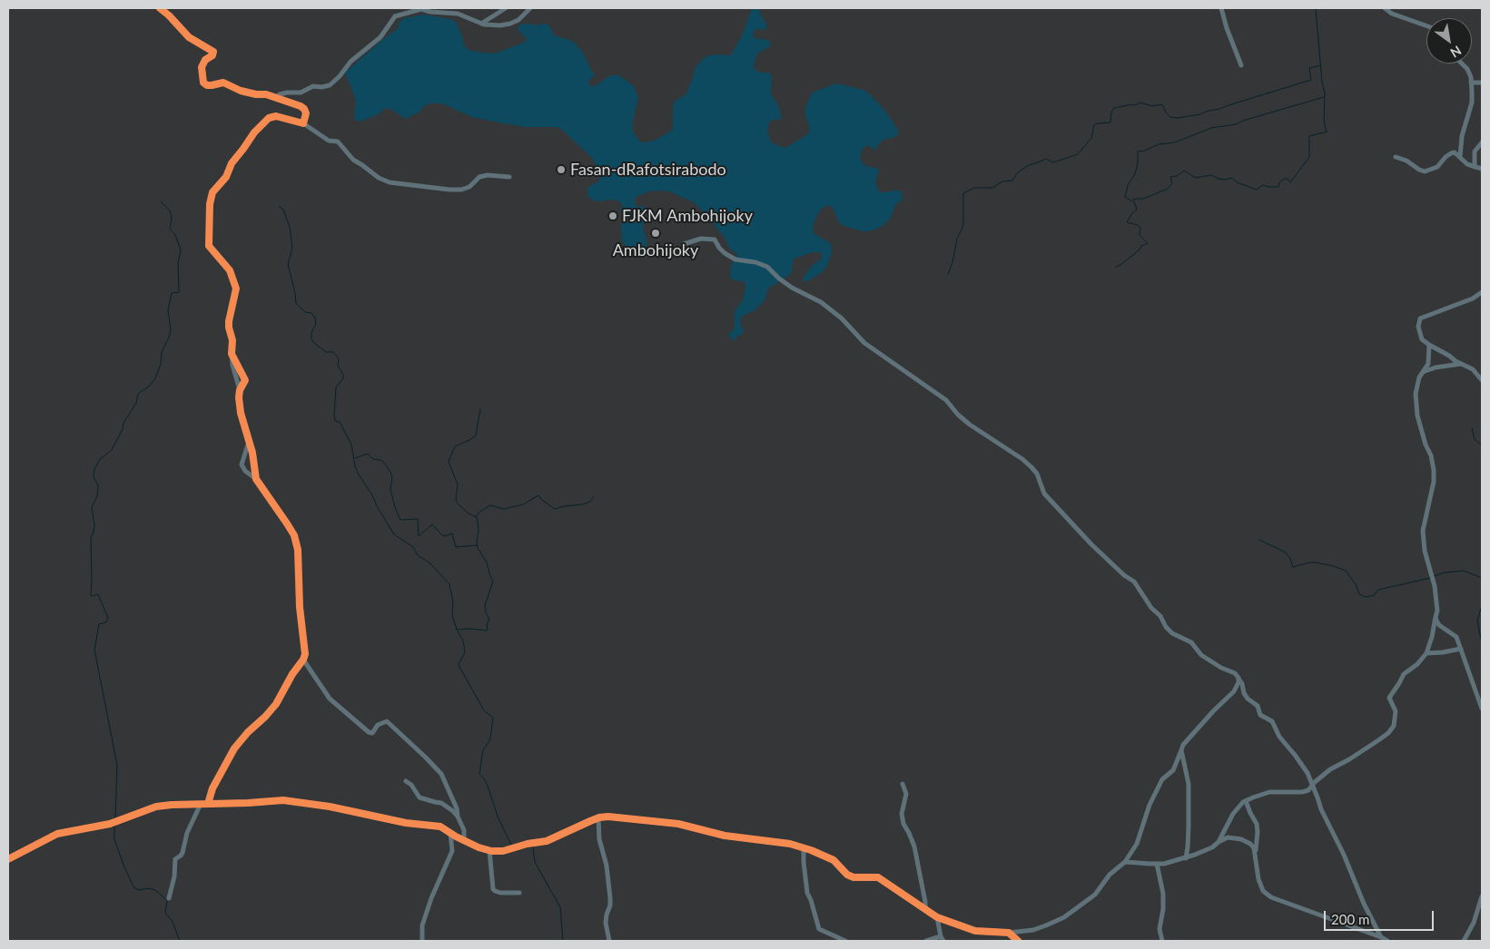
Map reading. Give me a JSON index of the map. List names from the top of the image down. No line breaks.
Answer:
{"places":["Fasan-dRafotsirabodo","FJKM Ambohijoky","Ambohijoky"],"scale_bar":"200 m","north":"bottom right"}
